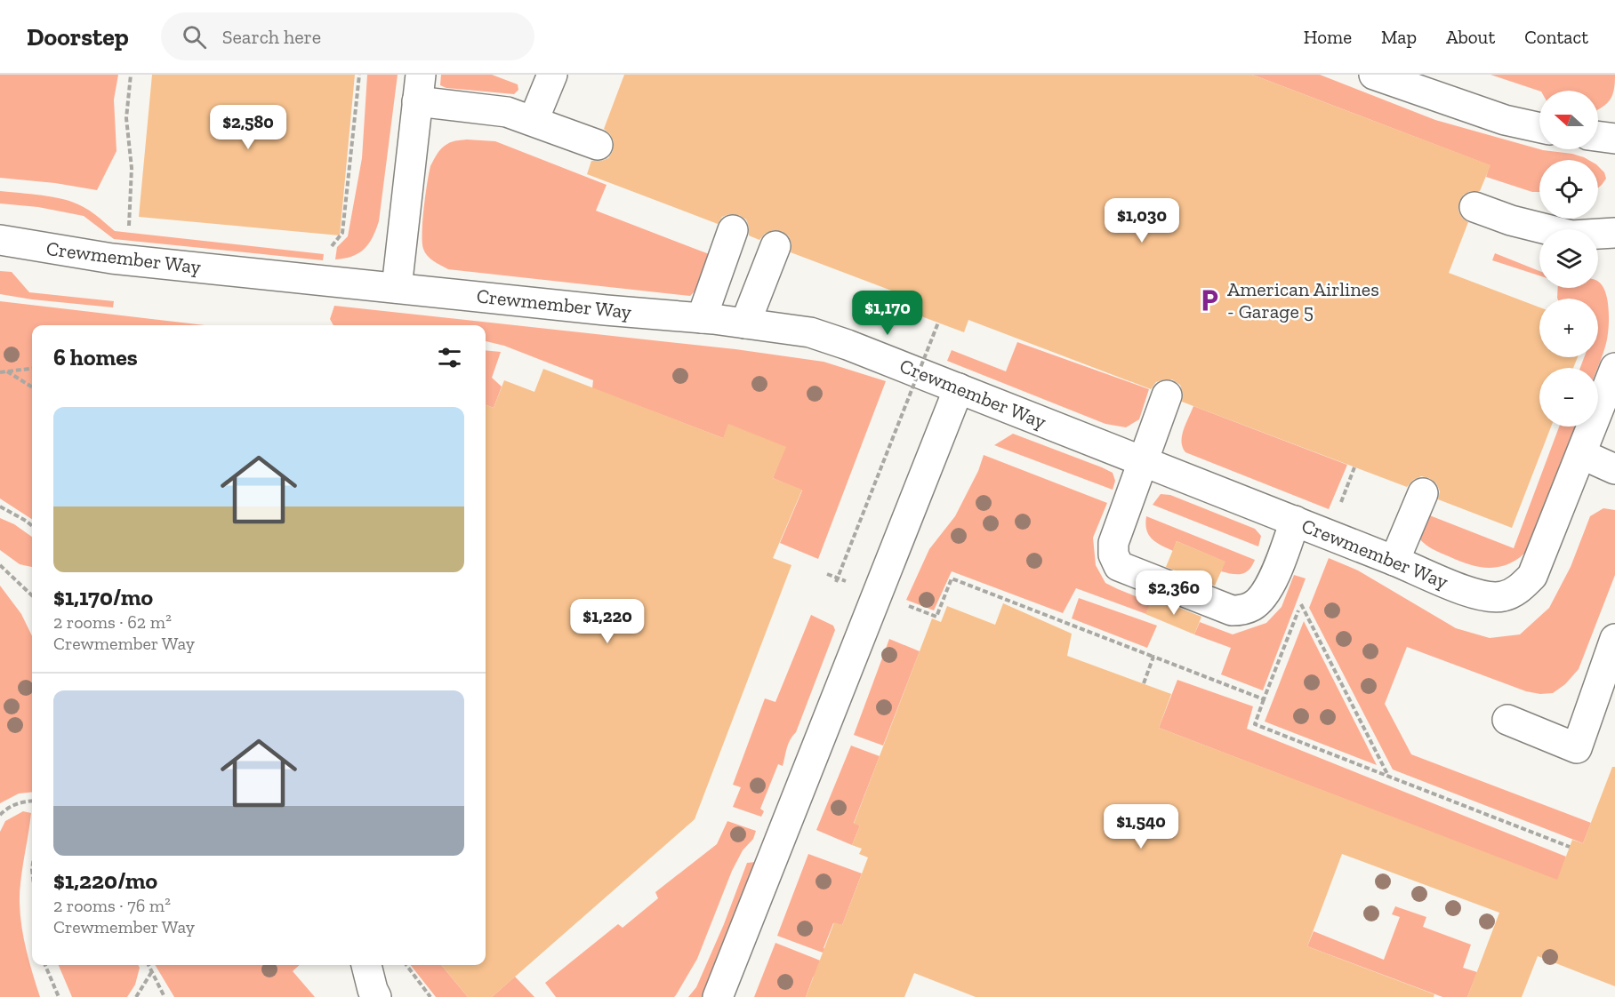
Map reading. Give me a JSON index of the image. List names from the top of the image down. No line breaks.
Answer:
{"streets":{"street":["Crewmember Way"]},"places":{"parking":["American Airlines - Garage 5"]},"north":"left","page":{"header":"Doorstep","search":"Search here","nav":["Home","Map","About","Contact"],"map_buttons":["+","−"],"price":["$2,580","$1,030","$1,170","$2,360","$1,220","$1,540"],"heading":"6 homes","list":[{"name":"$1,170/mo","note":"2 rooms · 62 m² · Crewmember Way"},{"name":"$1,220/mo","note":"2 rooms · 76 m² · Crewmember Way"}]}}
